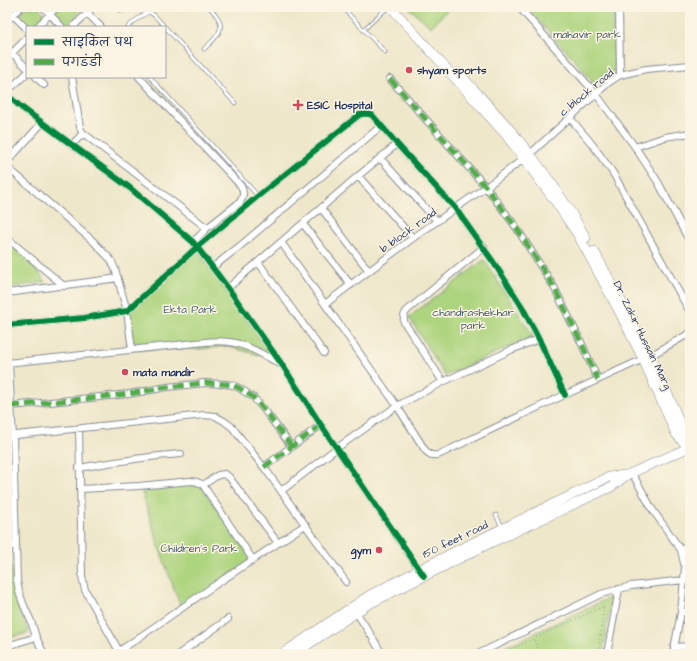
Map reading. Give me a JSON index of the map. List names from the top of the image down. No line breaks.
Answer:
{"streets":{"street":["c block road","b block road","Dr. Zakir Hussain Marg","150 feet road"]},"crossings":[["c block road","b block road"],["c block road","Dr. Zakir Hussain Marg"],["b block road","Dr. Zakir Hussain Marg"],["Dr. Zakir Hussain Marg","150 feet road"]],"parks":["mahavir park","Ekta Park","chandrashekhar park","Children's Park"],"places":{"other":["shyam sports","mata mandir","gym"],"health":["ESIC Hospital"]},"legend":["साइकिल पथ","पगडंडी"]}
